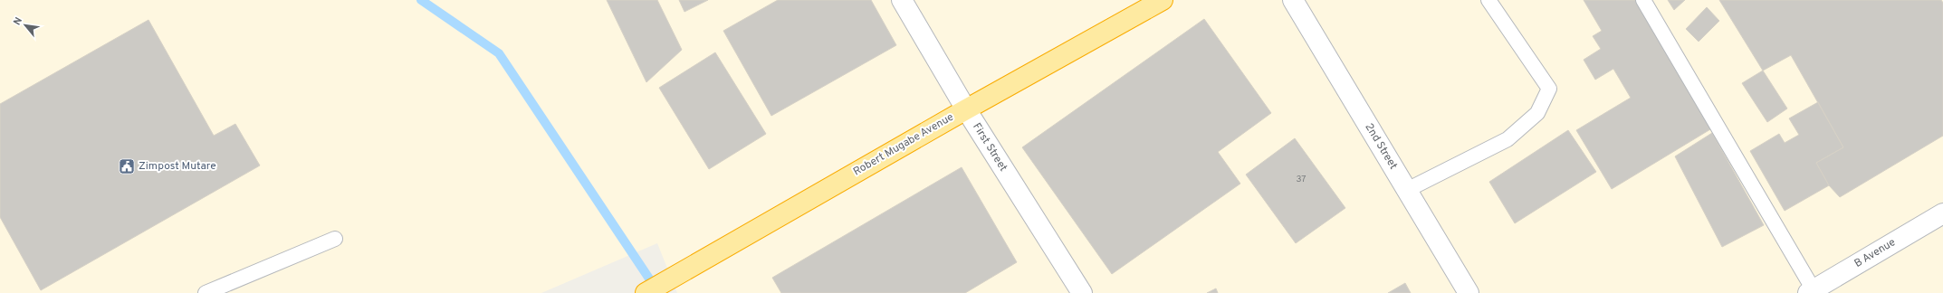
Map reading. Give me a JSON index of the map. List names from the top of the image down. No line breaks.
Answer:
{"streets":{"highway":["Robert Mugabe Avenue"],"street":["2nd Street","First Street","B Avenue"]},"crossings":[["Robert Mugabe Avenue","First Street"]],"places":{"public building":["Zimpost Mutare"]},"house_numbers":["37"],"north":"top left"}
